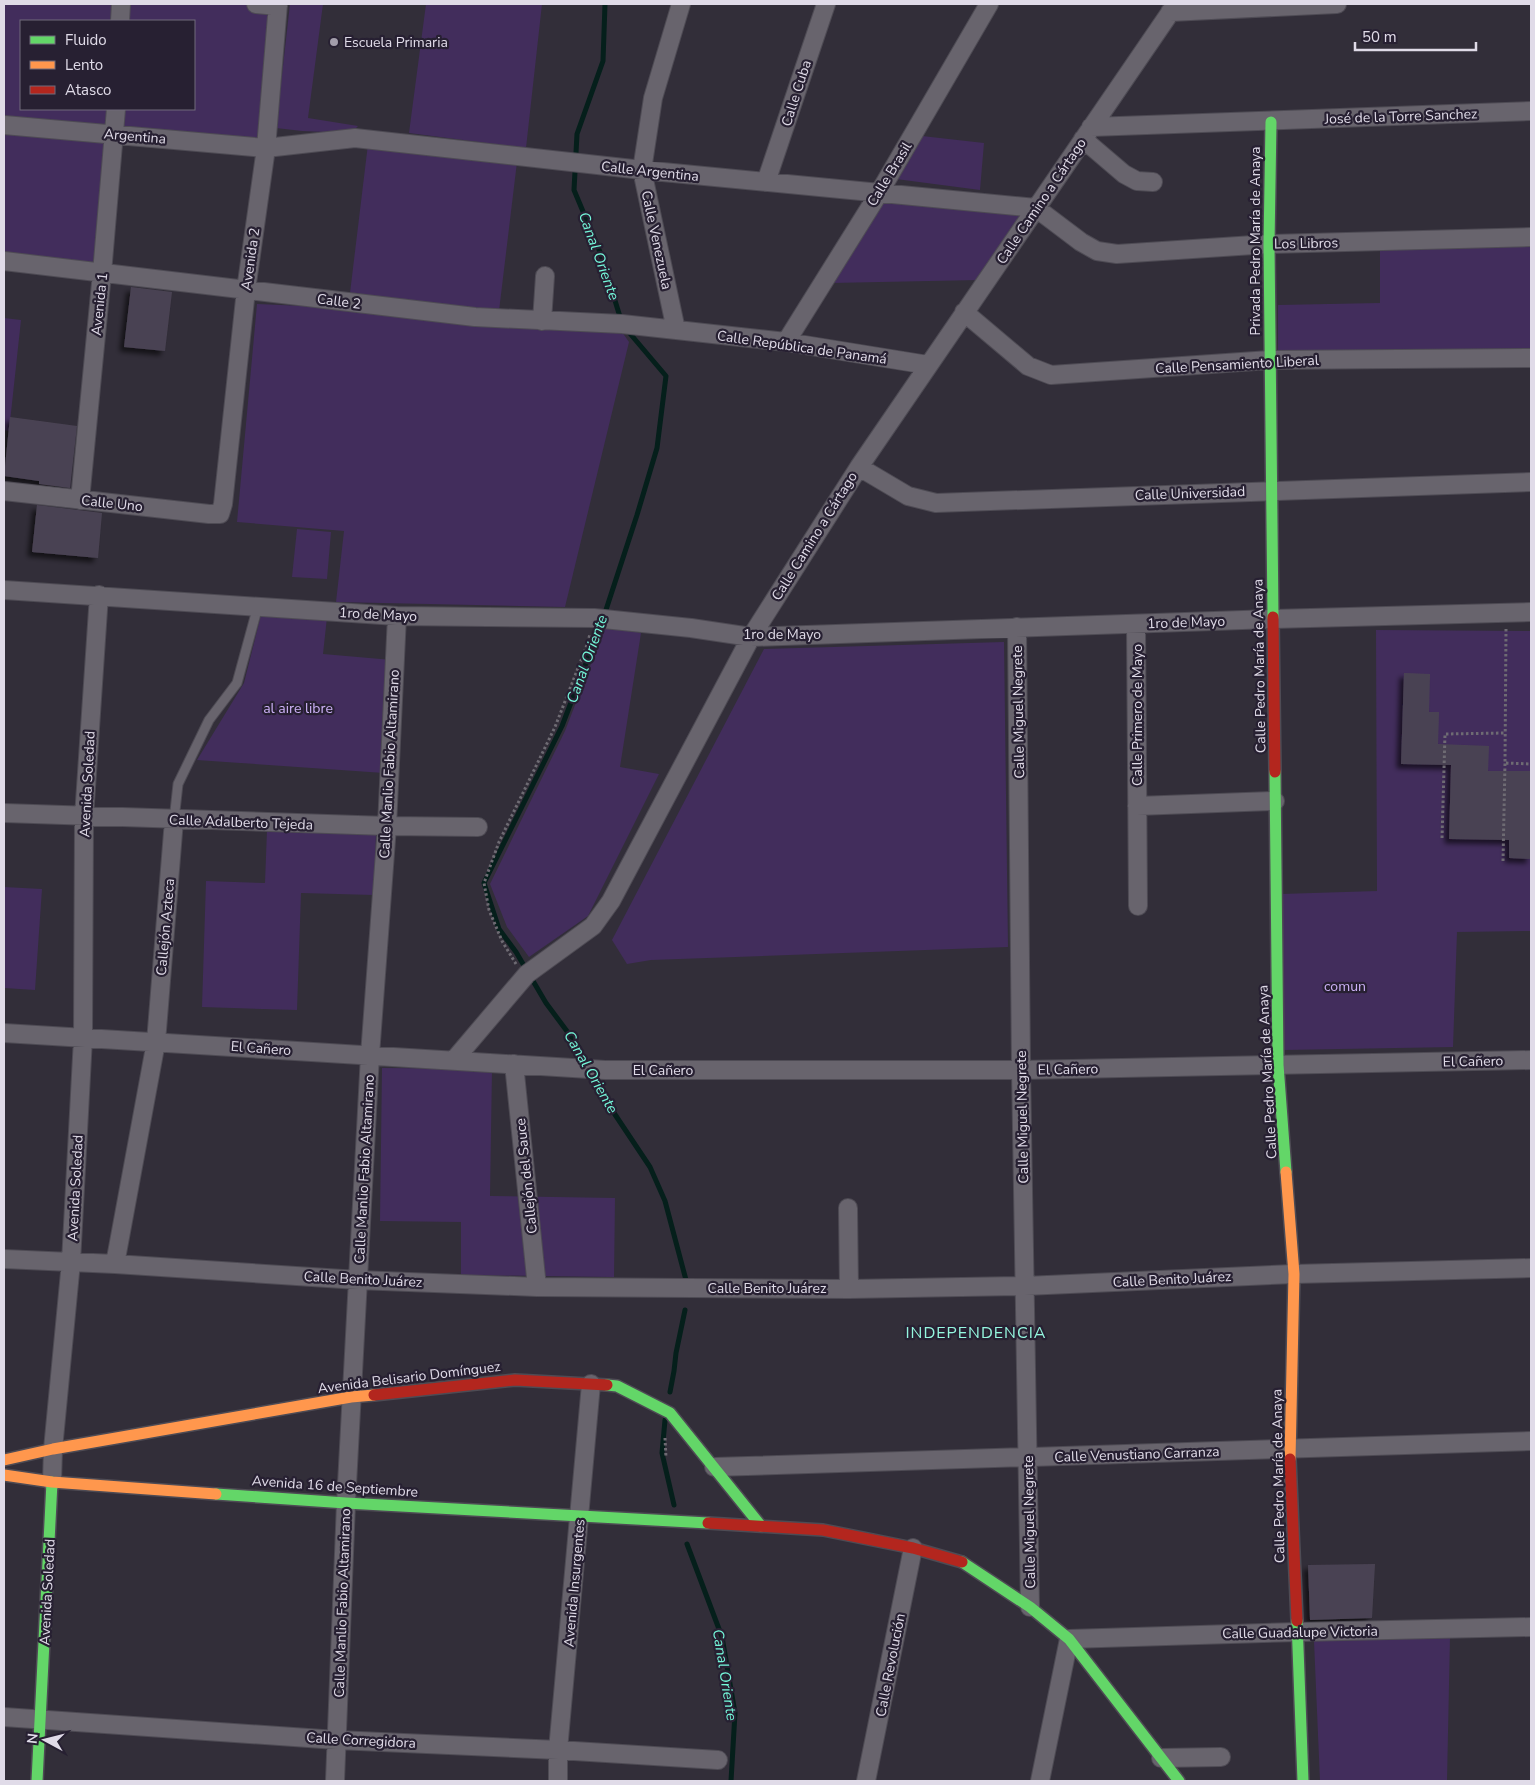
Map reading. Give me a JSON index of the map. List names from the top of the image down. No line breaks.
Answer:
{"streets":{"main road":["Privada Pedro María de Anaya","Calle Pedro María de Anaya","Avenida Soledad","Avenida Belisario Domínguez","Avenida 16 de Septiembre"],"street":["Calle Cuba","José de la Torre Sanchez","Argentina","Calle Argentina","Calle Brasil","Calle Camino a Cártago","Calle Venezuela","Los Libros","Avenida 2","Calle 2","Avenida 1","Calle República de Panamá","Calle Pensamiento Liberal","Calle Universidad","Calle Uno","1ro de Mayo","Calle Miguel Negrete","Calle Primero de Mayo","Calle Manlio Fabio Altamirano","Calle Adalberto Tejeda","Callejón Azteca","El Cañero","Callejón del Sauce","Calle Benito Juárez","Calle Venustiano Carranza","Avenida Insurgentes","Calle Guadalupe Victoria","Calle Revolución","Calle Corregidora"]},"crossings":[["Calle Cuba","Calle Argentina"],["José de la Torre Sanchez","Calle Camino a Cártago"],["José de la Torre Sanchez","Privada Pedro María de Anaya"],["Argentina","Calle Argentina"],["Argentina","Avenida 2"],["Argentina","Avenida 1"],["Calle Argentina","Calle Brasil"],["Calle Argentina","Calle Camino a Cártago"],["Calle Argentina","Calle Venezuela"],["Calle Argentina","Los Libros"],["Calle Argentina","Avenida 2"],["Calle Brasil","Calle República de Panamá"],["Calle Camino a Cártago","Los Libros"],["Calle Camino a Cártago","Calle República de Panamá"],["Calle Camino a Cártago","Calle Pensamiento Liberal"],["Calle Camino a Cártago","Calle Universidad"],["Calle Camino a Cártago","1ro de Mayo"],["Calle Camino a Cártago","El Cañero"],["Calle Venezuela","Calle 2"],["Calle Venezuela","Calle República de Panamá"],["Privada Pedro María de Anaya","Los Libros"],["Privada Pedro María de Anaya","Calle Pensamiento Liberal"],["Privada Pedro María de Anaya","Calle Pedro María de Anaya"],["Avenida 2","Calle 2"],["Avenida 2","Calle Uno"],["Calle 2","Avenida 1"],["Calle 2","Calle República de Panamá"],["Avenida 1","Calle Uno"],["Calle Pensamiento Liberal","Calle Pedro María de Anaya"],["Calle Universidad","Calle Pedro María de Anaya"],["1ro de Mayo","Calle Pedro María de Anaya"],["1ro de Mayo","Calle Miguel Negrete"],["1ro de Mayo","Calle Primero de Mayo"],["1ro de Mayo","Calle Manlio Fabio Altamirano"],["1ro de Mayo","Avenida Soledad"],["1ro de Mayo","Callejón Azteca"],["Calle Pedro María de Anaya","El Cañero"],["Calle Pedro María de Anaya","Calle Benito Juárez"],["Calle Pedro María de Anaya","Calle Venustiano Carranza"],["Calle Pedro María de Anaya","Calle Guadalupe Victoria"],["Calle Miguel Negrete","El Cañero"],["Calle Miguel Negrete","Calle Benito Juárez"],["Calle Miguel Negrete","Calle Venustiano Carranza"],["Calle Miguel Negrete","Avenida 16 de Septiembre"],["Calle Manlio Fabio Altamirano","Calle Adalberto Tejeda"],["Calle Manlio Fabio Altamirano","El Cañero"],["Calle Manlio Fabio Altamirano","Calle Benito Juárez"],["Calle Manlio Fabio Altamirano","Avenida Belisario Domínguez"],["Calle Manlio Fabio Altamirano","Avenida 16 de Septiembre"],["Calle Manlio Fabio Altamirano","Calle Corregidora"],["Avenida Soledad","Calle Adalberto Tejeda"],["Avenida Soledad","El Cañero"],["Avenida Soledad","Calle Benito Juárez"],["Avenida Soledad","Avenida Belisario Domínguez"],["Avenida Soledad","Avenida 16 de Septiembre"],["Avenida Soledad","Calle Corregidora"],["Calle Adalberto Tejeda","Callejón Azteca"],["Callejón Azteca","El Cañero"],["Callejón Azteca","Calle Benito Juárez"],["El Cañero","Callejón del Sauce"],["Callejón del Sauce","Calle Benito Juárez"],["Avenida Belisario Domínguez","Calle Venustiano Carranza"],["Avenida Belisario Domínguez","Avenida 16 de Septiembre"],["Avenida Belisario Domínguez","Avenida Insurgentes"],["Avenida 16 de Septiembre","Avenida Insurgentes"],["Avenida 16 de Septiembre","Calle Guadalupe Victoria"],["Avenida 16 de Septiembre","Calle Revolución"],["Avenida Insurgentes","Calle Corregidora"]],"districts":["INDEPENDENCIA"],"water":["Canal Oriente"],"parks":["al aire libre","comun"],"places":["Escuela Primaria"],"legend":["Fluido","Lento","Atasco"],"scale_bar":"50 m","north":"left"}
